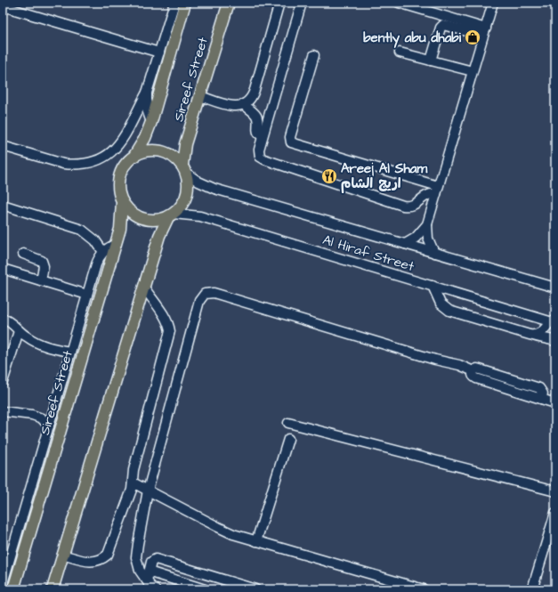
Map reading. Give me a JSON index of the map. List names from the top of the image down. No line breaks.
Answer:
{"streets":{"main road":["Sireef Street"],"street":["Al Hiraf Street"]},"crossings":[["Sireef Street","Al Hiraf Street"]],"places":{"shop":["bently abu dhabi"],"restaurant":["Areej Al Sham اريج الشام"]}}
